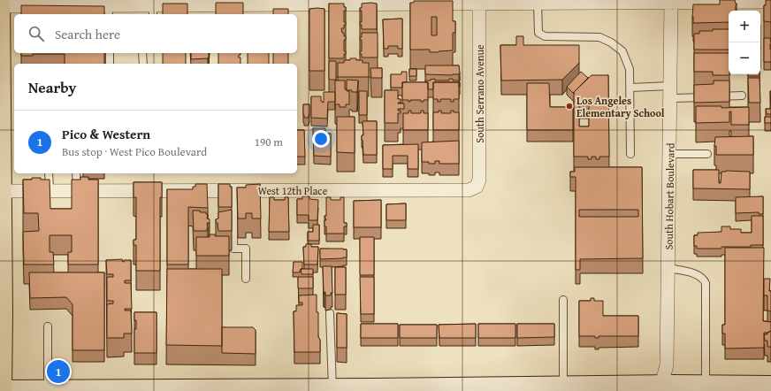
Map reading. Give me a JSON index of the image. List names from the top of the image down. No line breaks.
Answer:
{"streets":{"street":["South Serrano Avenue","West 12th Place","South Hobart Boulevard"]},"crossings":[["South Serrano Avenue","West 12th Place"]],"places":["Los Angeles Elementary School"],"page":{"map_buttons":["+","−"],"search":"Search here","heading":"Nearby","list":[{"mark":"1","name":"Pico & Western","note":"Bus stop · West Pico Boulevard","value":"190 m"}],"pins":"1"}}
